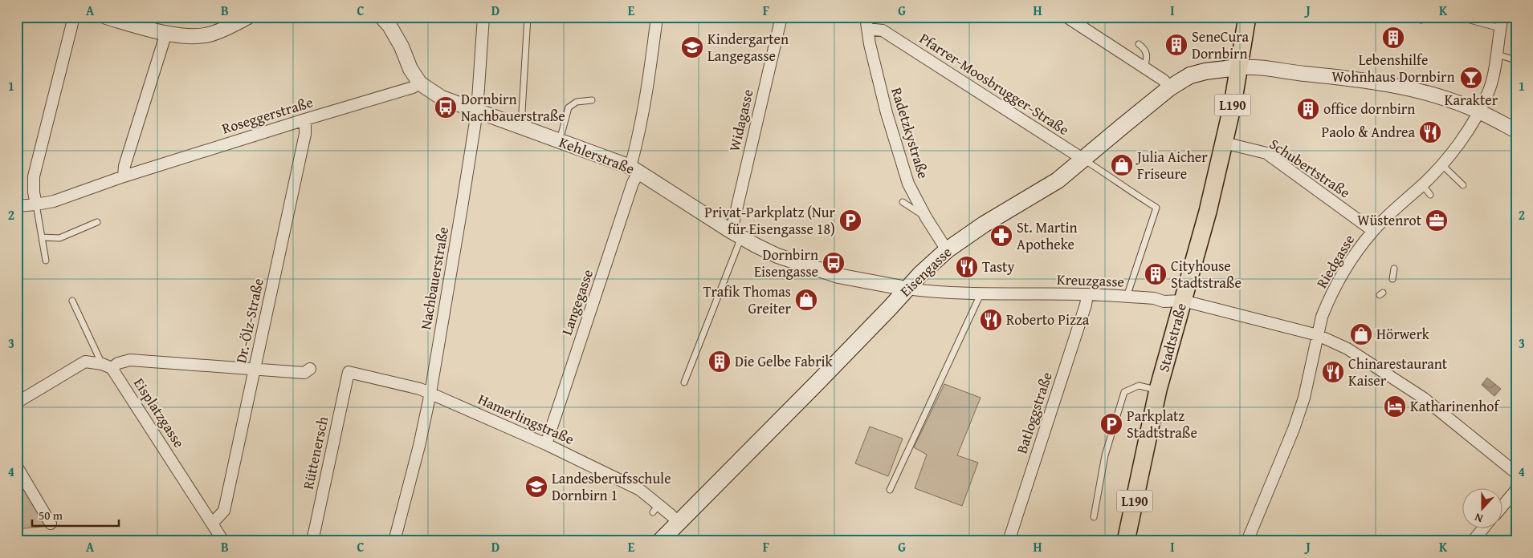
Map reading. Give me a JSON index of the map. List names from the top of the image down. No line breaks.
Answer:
{"streets":{"main road":["L190","Eisengasse","Stadtstraße"],"street":["Pfarrer-Moosbrugger-Straße","Roseggerstraße","Widagasse","Radetzkystraße","Kehlerstraße","Schubertstraße","Riedgasse","Nachbauerstraße","Kreuzgasse","Langegasse","Dr.-Ölz-Straße","Eisplatzgasse","Batloggstraße","Hamerlingstraße","Rüttenersch"]},"crossings":[["Pfarrer-Moosbrugger-Straße","Radetzkystraße"],["Pfarrer-Moosbrugger-Straße","Eisengasse"],["Roseggerstraße","Kehlerstraße"],["Roseggerstraße","Dr.-Ölz-Straße"],["Widagasse","Kehlerstraße"],["Radetzkystraße","Eisengasse"],["Kehlerstraße","Eisengasse"],["Kehlerstraße","Nachbauerstraße"],["Kehlerstraße","Kreuzgasse"],["Kehlerstraße","Langegasse"],["Schubertstraße","Riedgasse"],["Schubertstraße","Stadtstraße"],["Riedgasse","Kreuzgasse"],["Eisengasse","Kreuzgasse"],["Eisengasse","Stadtstraße"],["Eisengasse","Hamerlingstraße"],["Nachbauerstraße","Hamerlingstraße"],["Kreuzgasse","Stadtstraße"],["Kreuzgasse","Batloggstraße"],["Langegasse","Hamerlingstraße"],["Dr.-Ölz-Straße","Eisplatzgasse"],["Hamerlingstraße","Rüttenersch"]],"places":{"building":["Lebenshilfe Wohnhaus Dornbirn","SeneCura Dornbirn","office dornbirn","Cityhouse Stadtstraße","Die Gelbe Fabrik"],"school or university":["Kindergarten Langegasse","Landesberufsschule Dornbirn 1"],"bar":["Karakter"],"bus stop":["Dornbirn Nachbauerstraße","Dornbirn Eisengasse"],"restaurant":["Paolo & Andrea","Tasty","Roberto Pizza","Chinarestaurant Kaiser"],"shop":["Julia Aicher Friseure","Trafik Thomas Greiter","Hörwerk"],"parking":["Privat-Parkplatz (Nur für Eisengasse 18)","Parkplatz Stadtstraße"],"office":["Wüstenrot"],"pharmacy":["St. Martin Apotheke"],"hotel":["Katharinenhof"]},"scale_bar":"50 m","north":"bottom","grid":{"columns":["A","B","C","D","E","F","G","H","I","J","K"],"rows":["1","2","3","4"]}}
